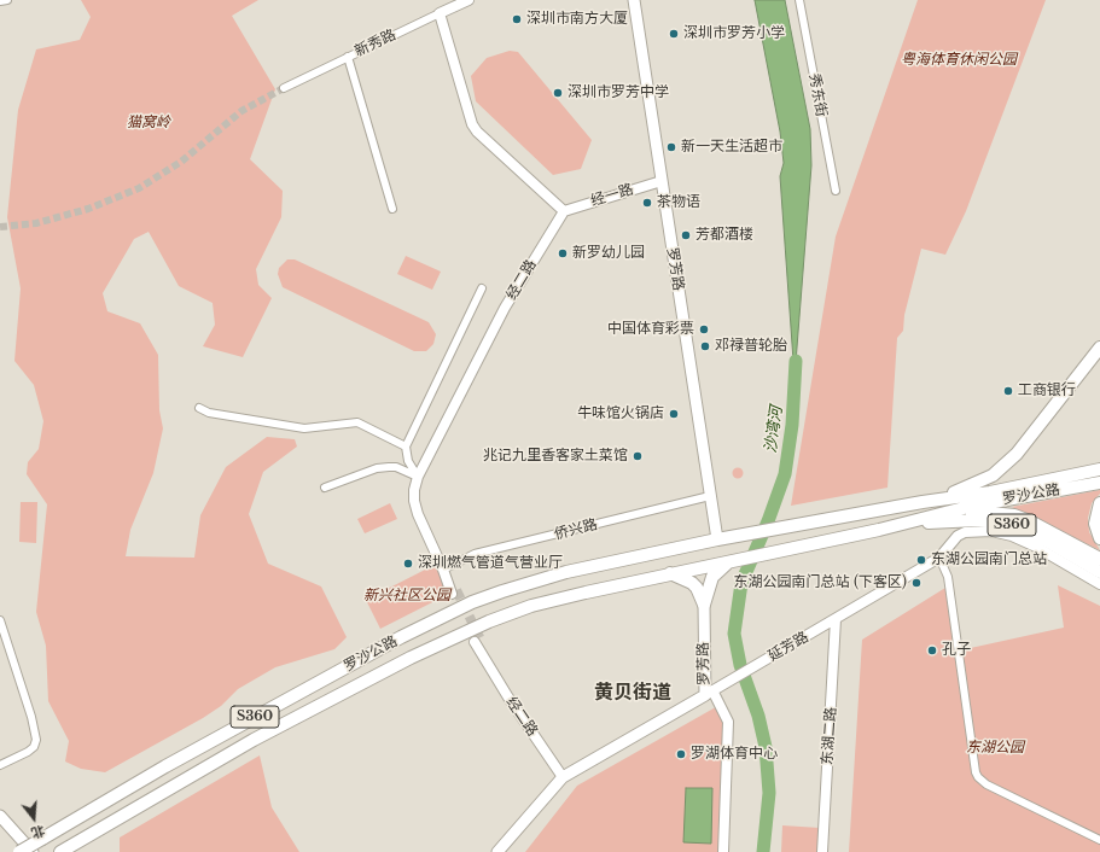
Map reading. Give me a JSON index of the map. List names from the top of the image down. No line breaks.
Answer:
{"streets":{"highway":["罗沙公路","S360"],"main road":["罗芳路","延芳路"],"street":["新秀路","秀东街","经一路","经二路","侨兴路","东湖二路"]},"crossings":[["经一路","罗芳路"],["经一路","经二路"],["罗芳路","罗沙公路"],["罗芳路","侨兴路"],["罗芳路","延芳路"],["经二路","侨兴路"],["经二路","延芳路"],["罗沙公路","S360"],["延芳路","东湖二路"]],"districts":["黄贝街道"],"water":["沙湾河"],"parks":["粤海体育休闲公园","猫窝岭","新兴社区公园","东湖公园"],"places":["深圳市南方大厦","深圳市罗芳小学","深圳市罗芳中学","新一天生活超市","茶物语","芳都酒楼","新罗幼儿园","中国体育彩票","邓禄普轮胎","工商银行","牛味馆火锅店","兆记九里香客家土菜馆","东湖公园南门总站","深圳燃气管道气营业厅","东湖公园南门总站 (下客区)","孔子","罗湖体育中心"],"north":"bottom"}
